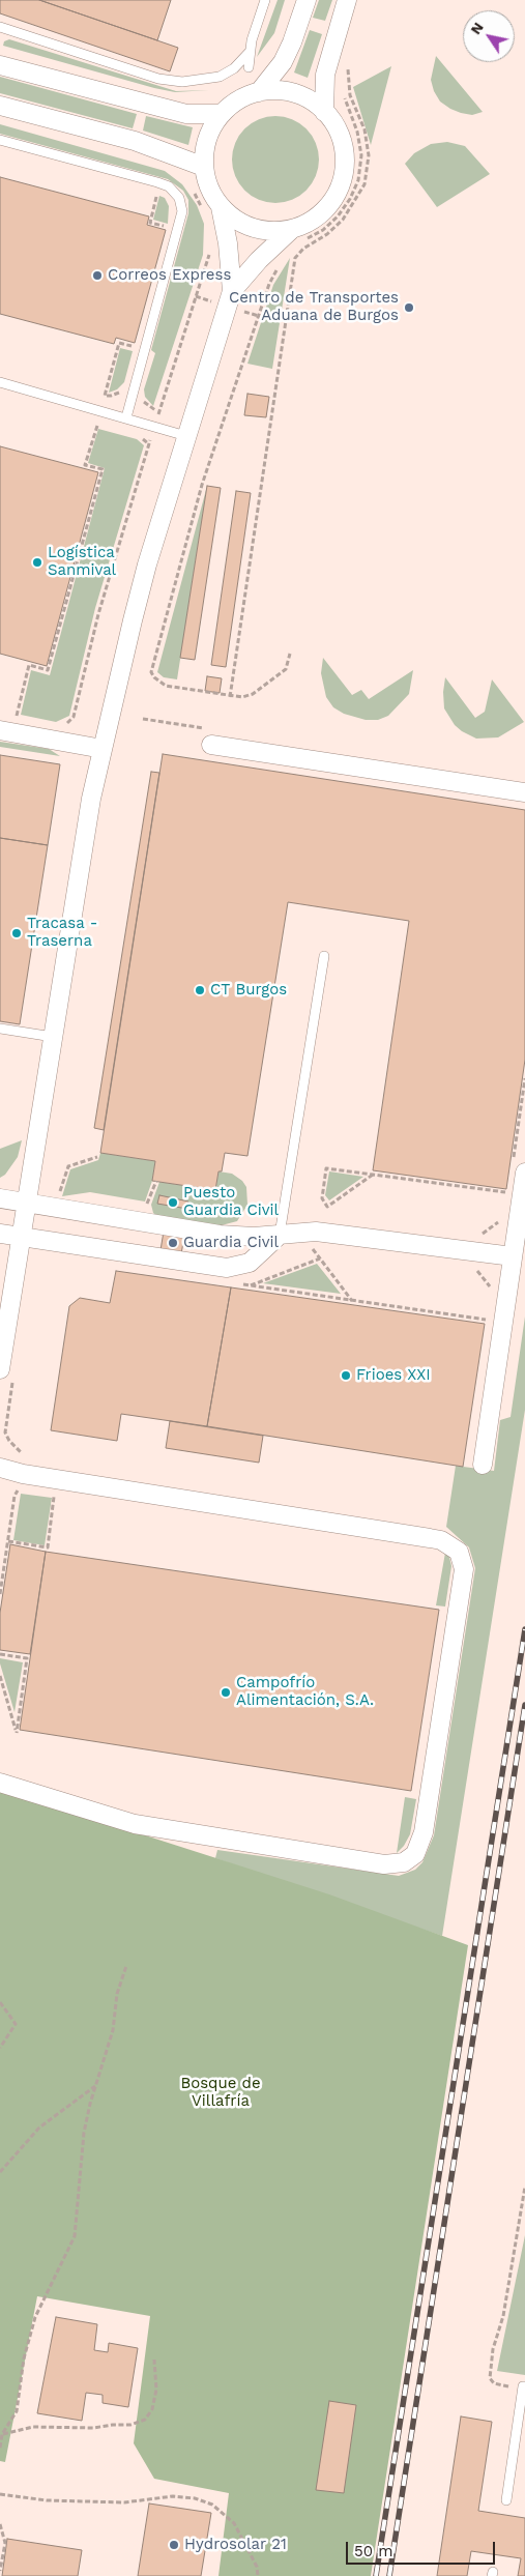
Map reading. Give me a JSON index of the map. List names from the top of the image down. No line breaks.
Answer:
{"parks":["Bosque de Villafría"],"places":["Correos Express","Centro de Transportes Aduana de Burgos","Logística Sanmival","Tracasa - Traserna","CT Burgos","Puesto Guardia Civil","Guardia Civil","Frioes XXI","Campofrío Alimentación, S.A.","Hydrosolar 21"],"scale_bar":"50 m","north":"top left"}
